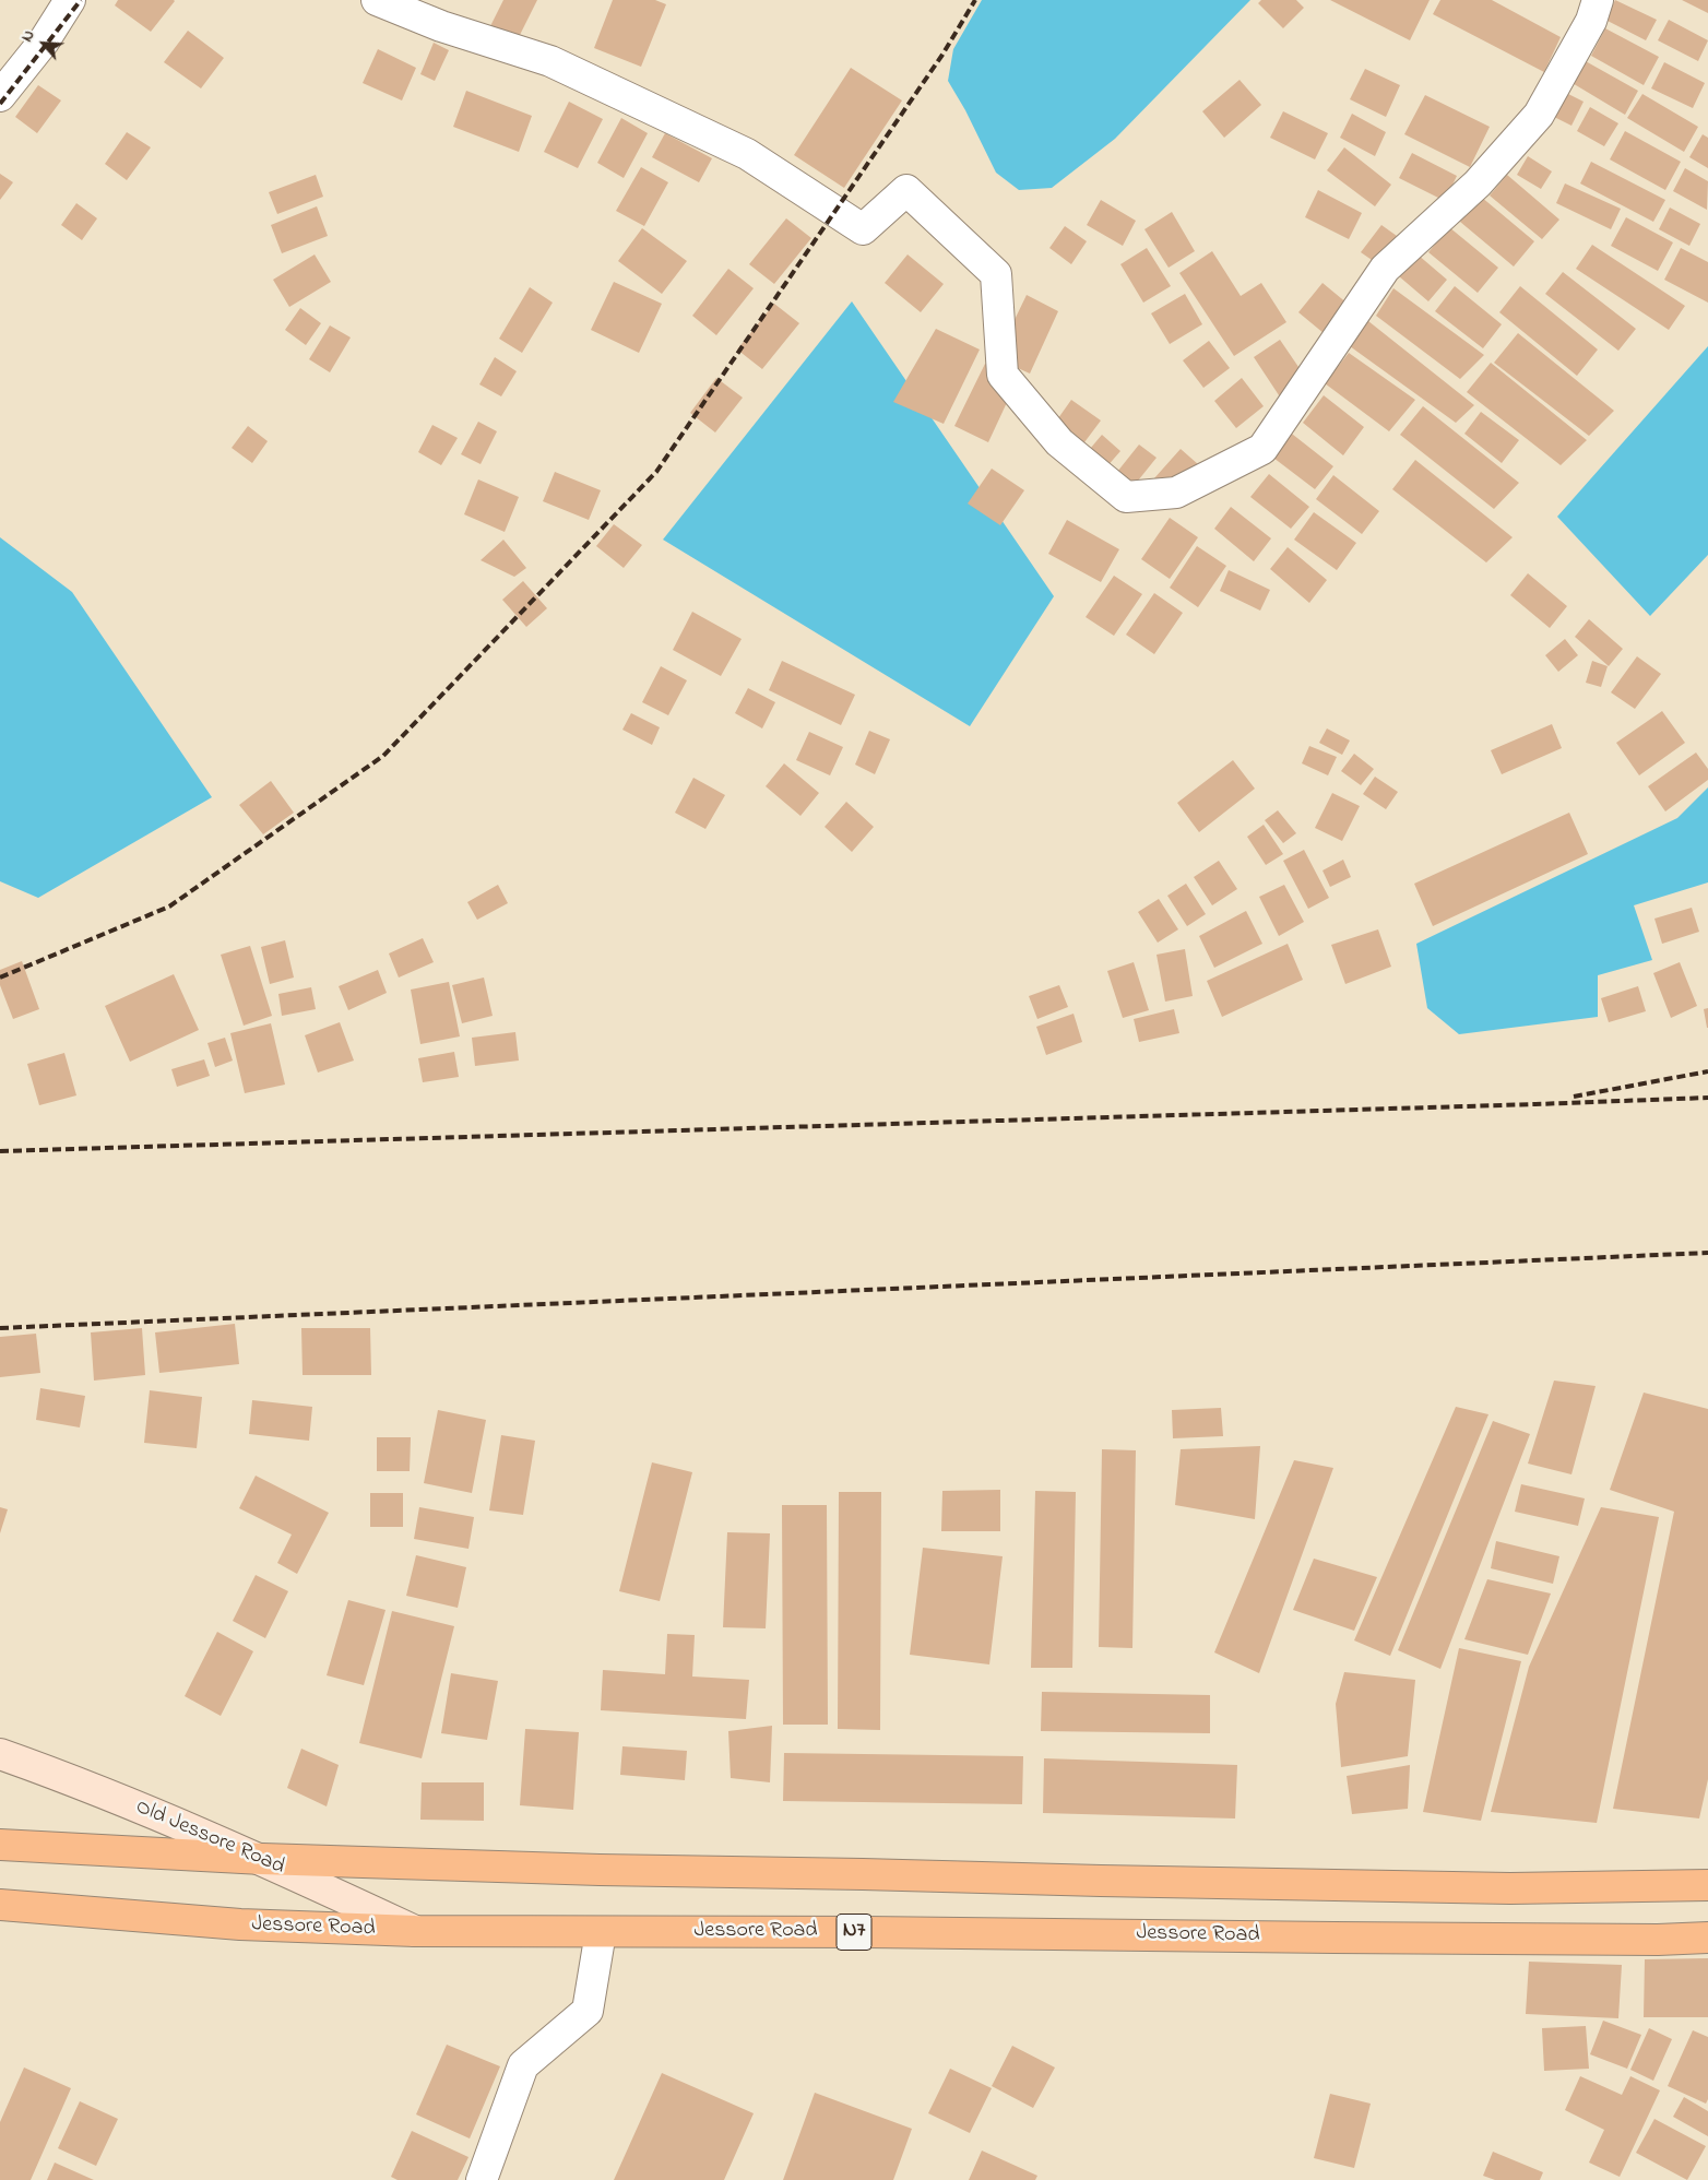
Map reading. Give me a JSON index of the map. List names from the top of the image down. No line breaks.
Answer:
{"streets":{"highway":["Jessore Road","N7"],"main road":["Old Jessore Road"]},"crossings":[["Old Jessore Road","Jessore Road"]],"north":"top left"}
